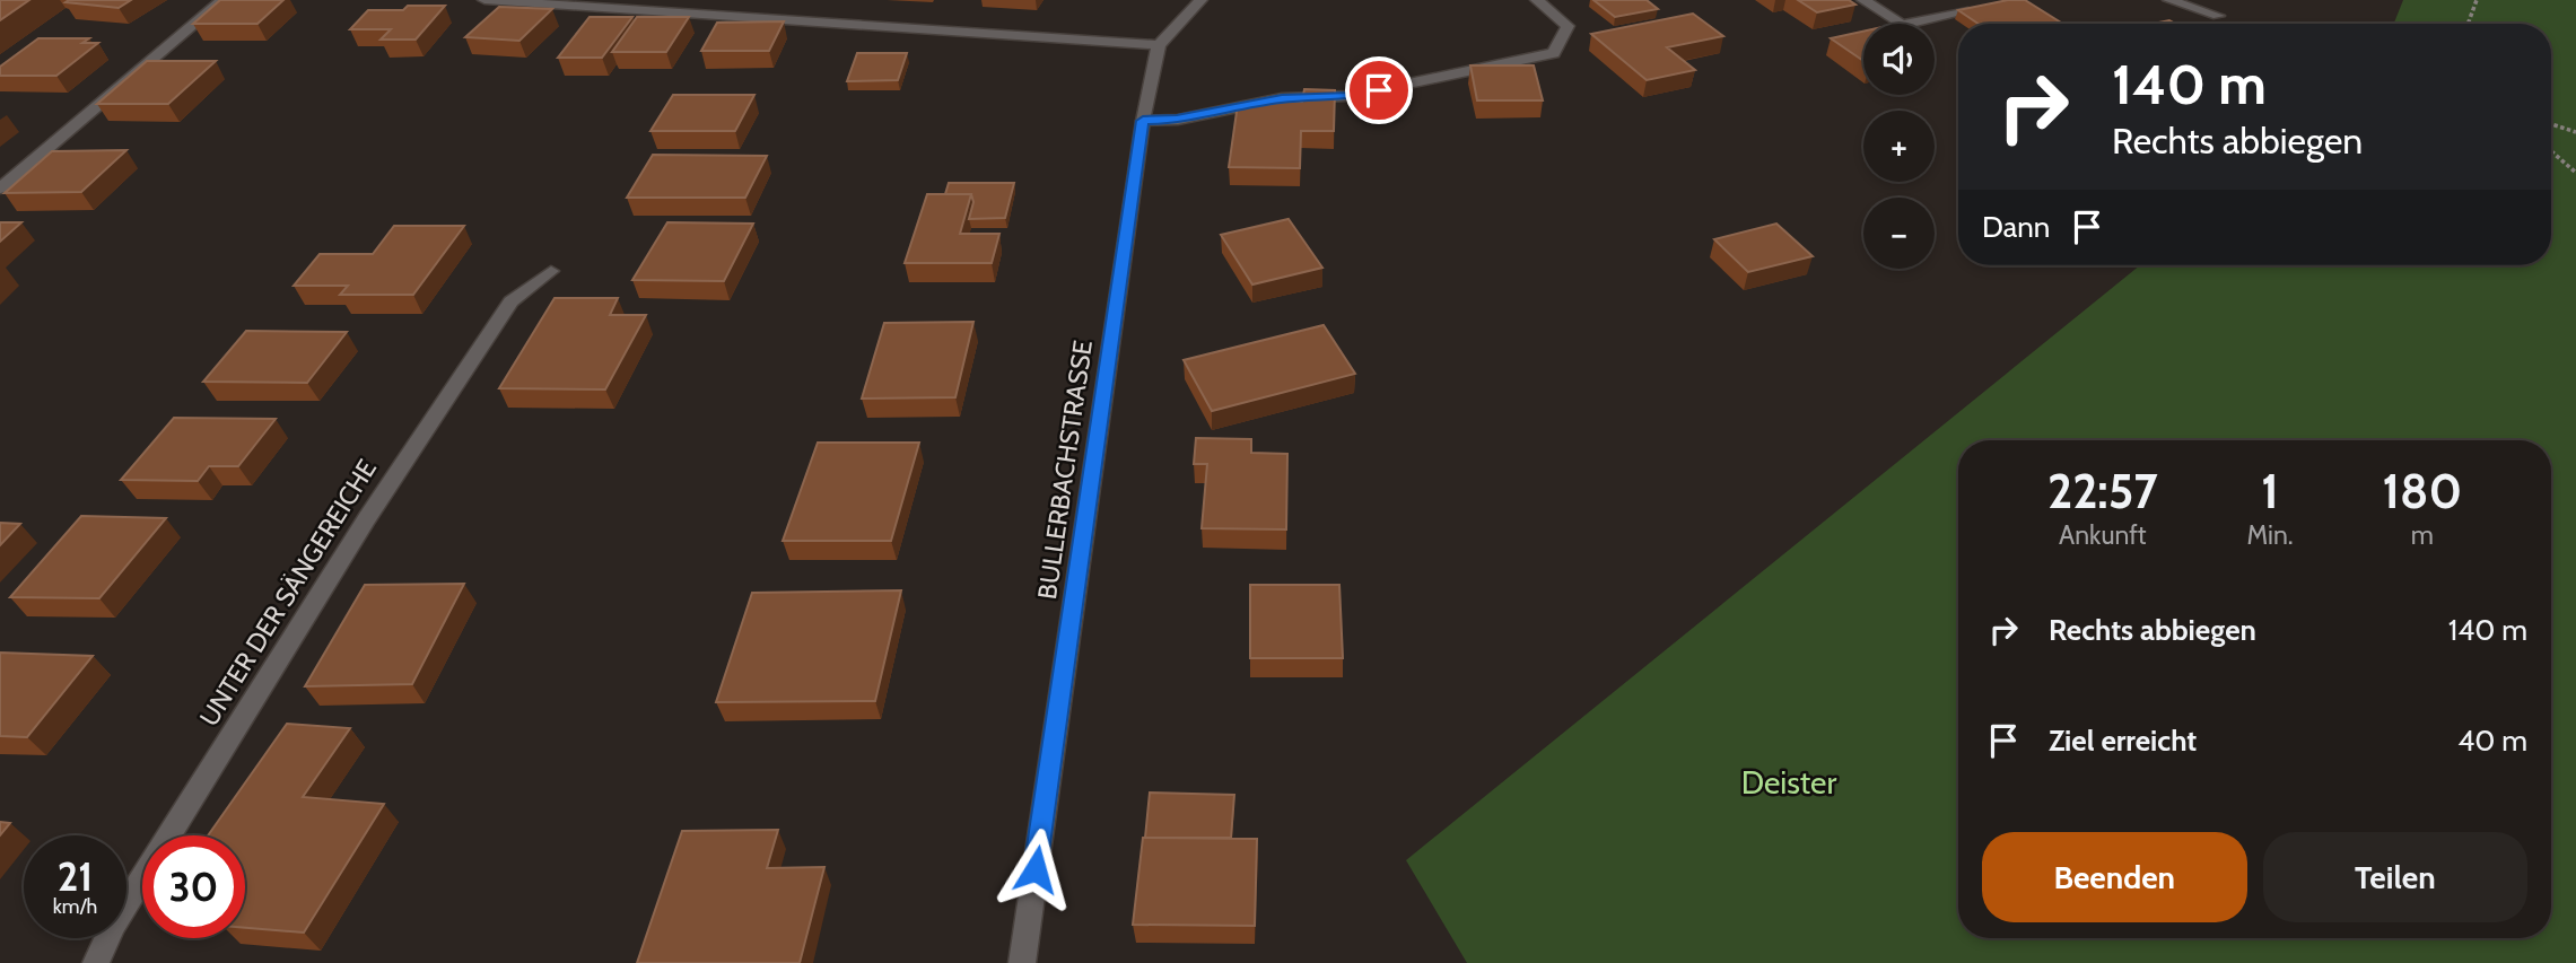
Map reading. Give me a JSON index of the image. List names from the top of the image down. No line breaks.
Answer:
{"streets":{"street":["BULLERBACHSTRASSE","UNTER DER SÄNGEREICHE"]},"parks":["Deister"],"page":{"map_buttons":["+","−"],"turn":["140 m","Rechts abbiegen"],"then":"Dann","eta":["22:57","Ankunft","1","Min.","180","m"],"list":[{"name":"Rechts abbiegen","value":"140 m"},{"name":"Ziel erreicht","value":"40 m"}],"buttons":["Beenden","Teilen"],"speed":"21 km/h","limit":"30"}}
